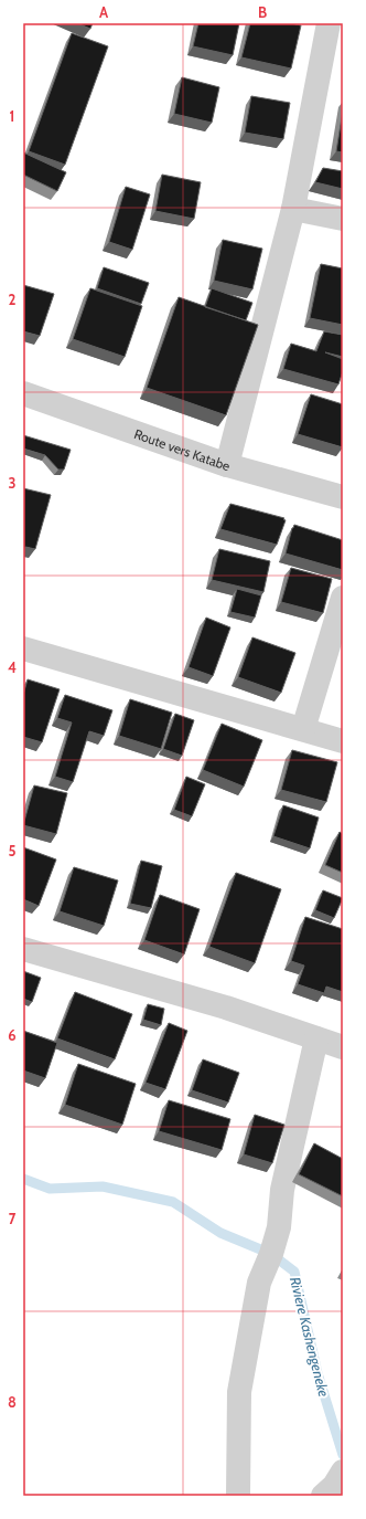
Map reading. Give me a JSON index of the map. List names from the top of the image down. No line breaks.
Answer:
{"streets":{"street":["Route vers Katabe"]},"water":["Riviere Kashengeneke"],"grid":{"columns":["A","B"],"rows":["1","2","3","4","5","6","7","8"]}}
